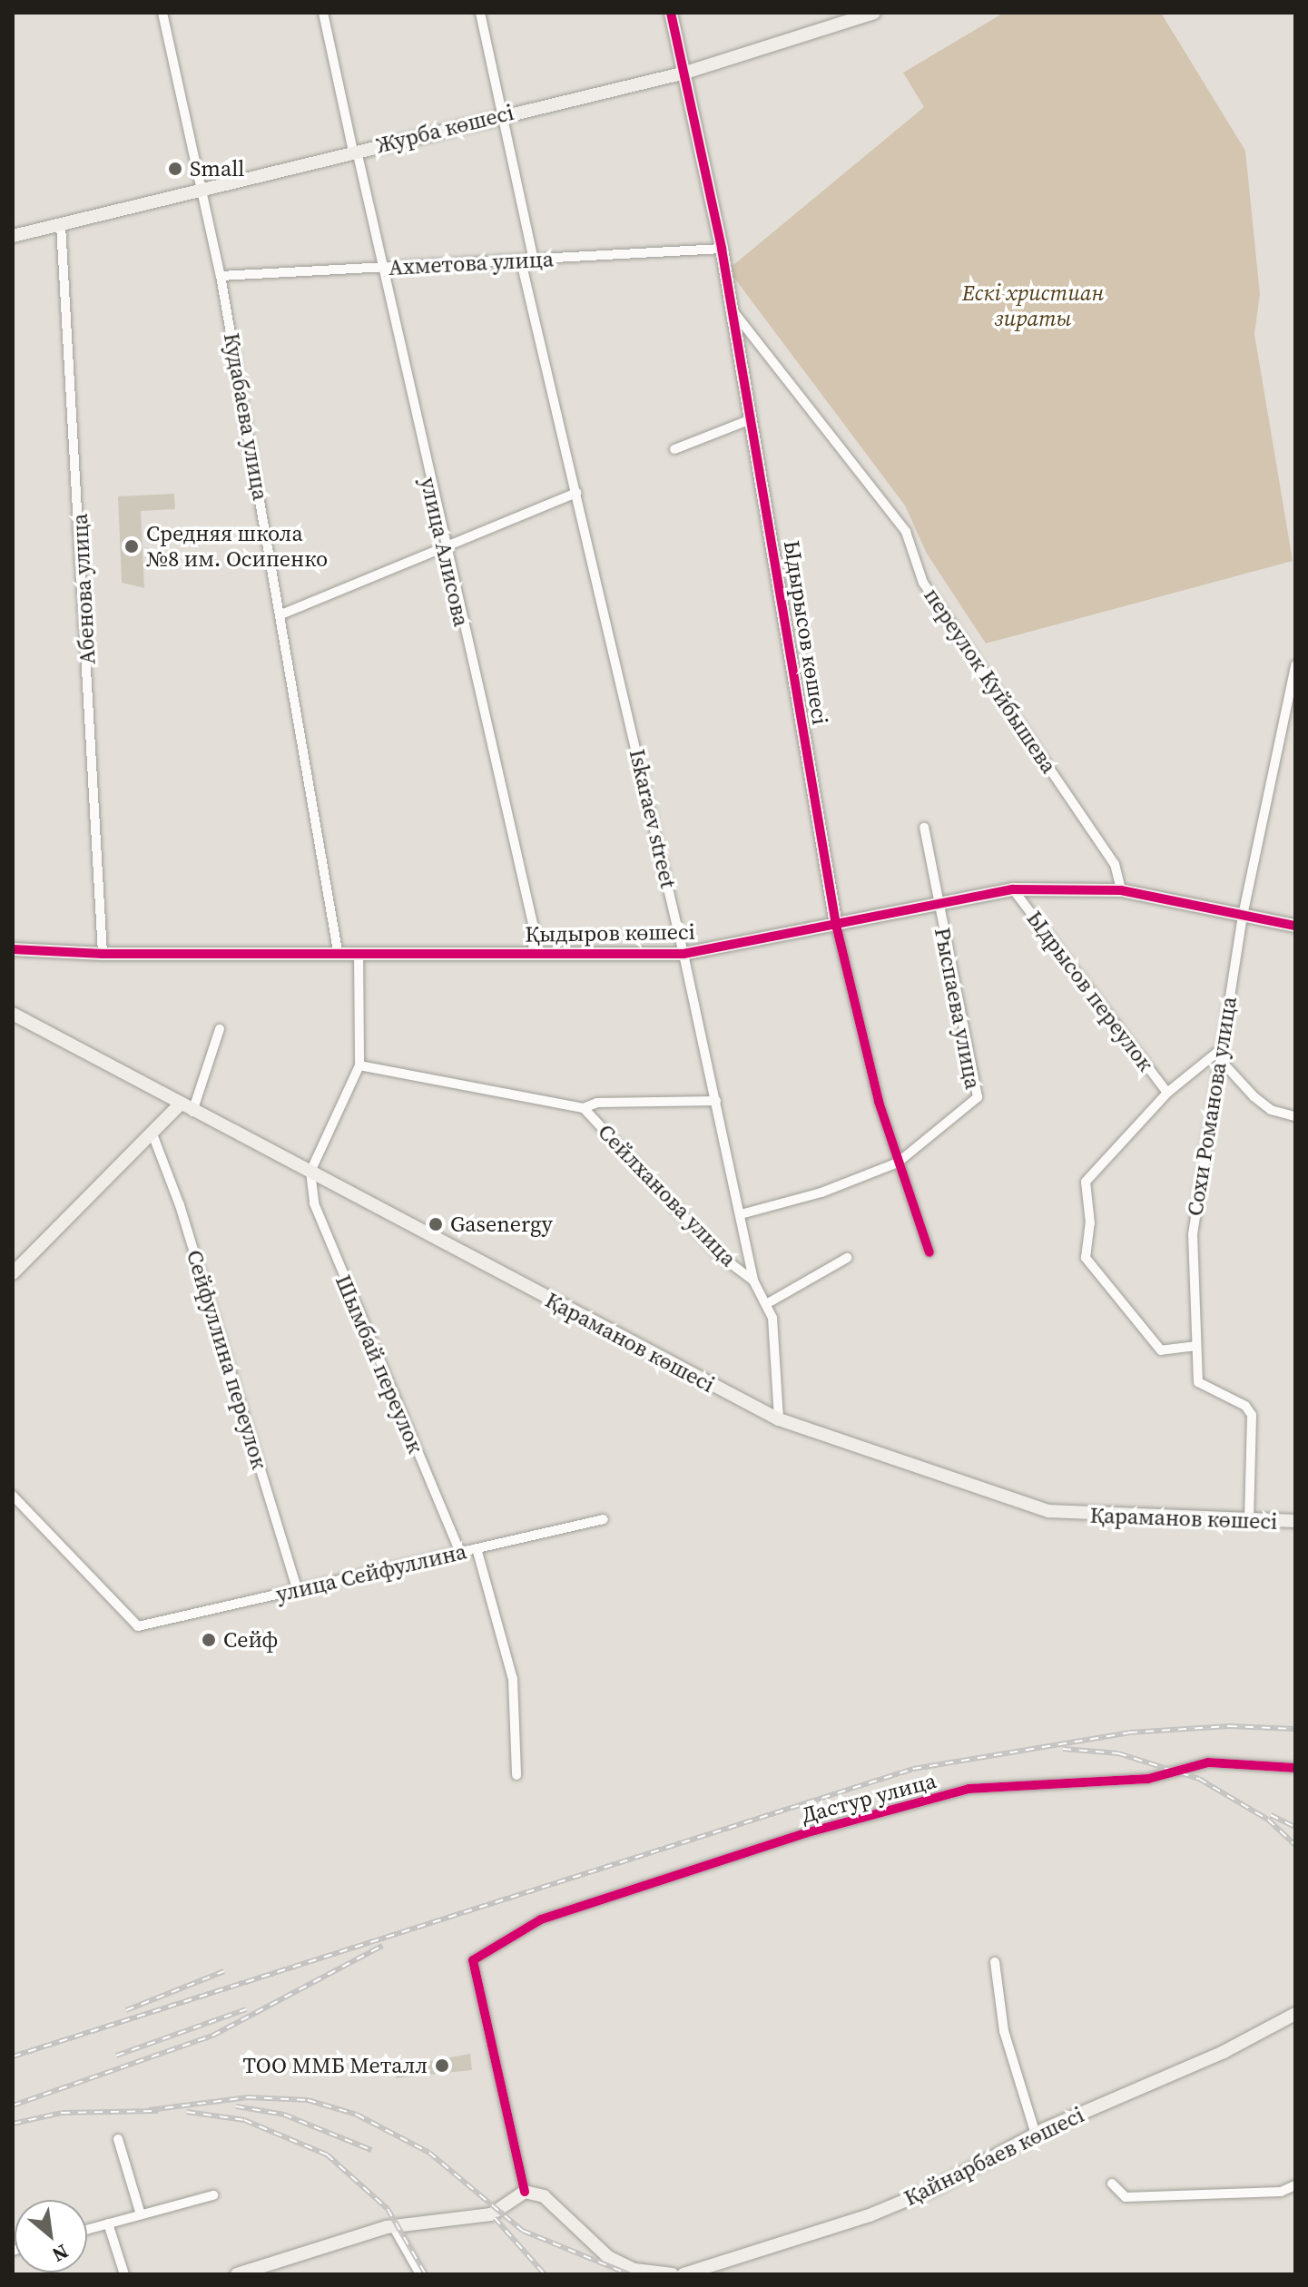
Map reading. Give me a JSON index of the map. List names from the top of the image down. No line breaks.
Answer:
{"streets":{"street":["Журба көшесі","Ахметова улица","Кудабаева улица","улица Алисова","Абенова улица","Ыдырысов көшесі","переулок Куйбышева","Iskaraev street","Қыдыров көшесі","Ыдрысов переулок","Рыспаева улица","Сохи Романова улица","Сейлханова улица","Қараманов көшесі","Сейфуллина переулок","Шымбай переулок","улица Сейфуллина","Дастур улица","Қайнарбаев көшесі"]},"crossings":[["Журба көшесі","Кудабаева улица"],["Журба көшесі","улица Алисова"],["Журба көшесі","Абенова улица"],["Журба көшесі","Ыдырысов көшесі"],["Ахметова улица","Кудабаева улица"],["Ахметова улица","улица Алисова"],["Ахметова улица","Ыдырысов көшесі"],["Ахметова улица","Iskaraev street"],["Кудабаева улица","Қыдыров көшесі"],["улица Алисова","Қыдыров көшесі"],["Абенова улица","Қыдыров көшесі"],["Ыдырысов көшесі","переулок Куйбышева"],["Ыдырысов көшесі","Қыдыров көшесі"],["Ыдырысов көшесі","Рыспаева улица"],["переулок Куйбышева","Қыдыров көшесі"],["Iskaraev street","Қыдыров көшесі"],["Iskaraev street","Рыспаева улица"],["Iskaraev street","Сейлханова улица"],["Iskaraev street","Қараманов көшесі"],["Қыдыров көшесі","Ыдрысов переулок"],["Қыдыров көшесі","Рыспаева улица"],["Қыдыров көшесі","Сохи Романова улица"],["Сохи Романова улица","Қараманов көшесі"],["Қараманов көшесі","Шымбай переулок"],["Сейфуллина переулок","улица Сейфуллина"],["Шымбай переулок","улица Сейфуллина"]],"parks":["Ескі христиан зираты"],"places":["Small","Средняя школа №8 им. Осипенко","Gasenergy","Сейф","ТОО ММБ Металл"],"north":"bottom right"}
